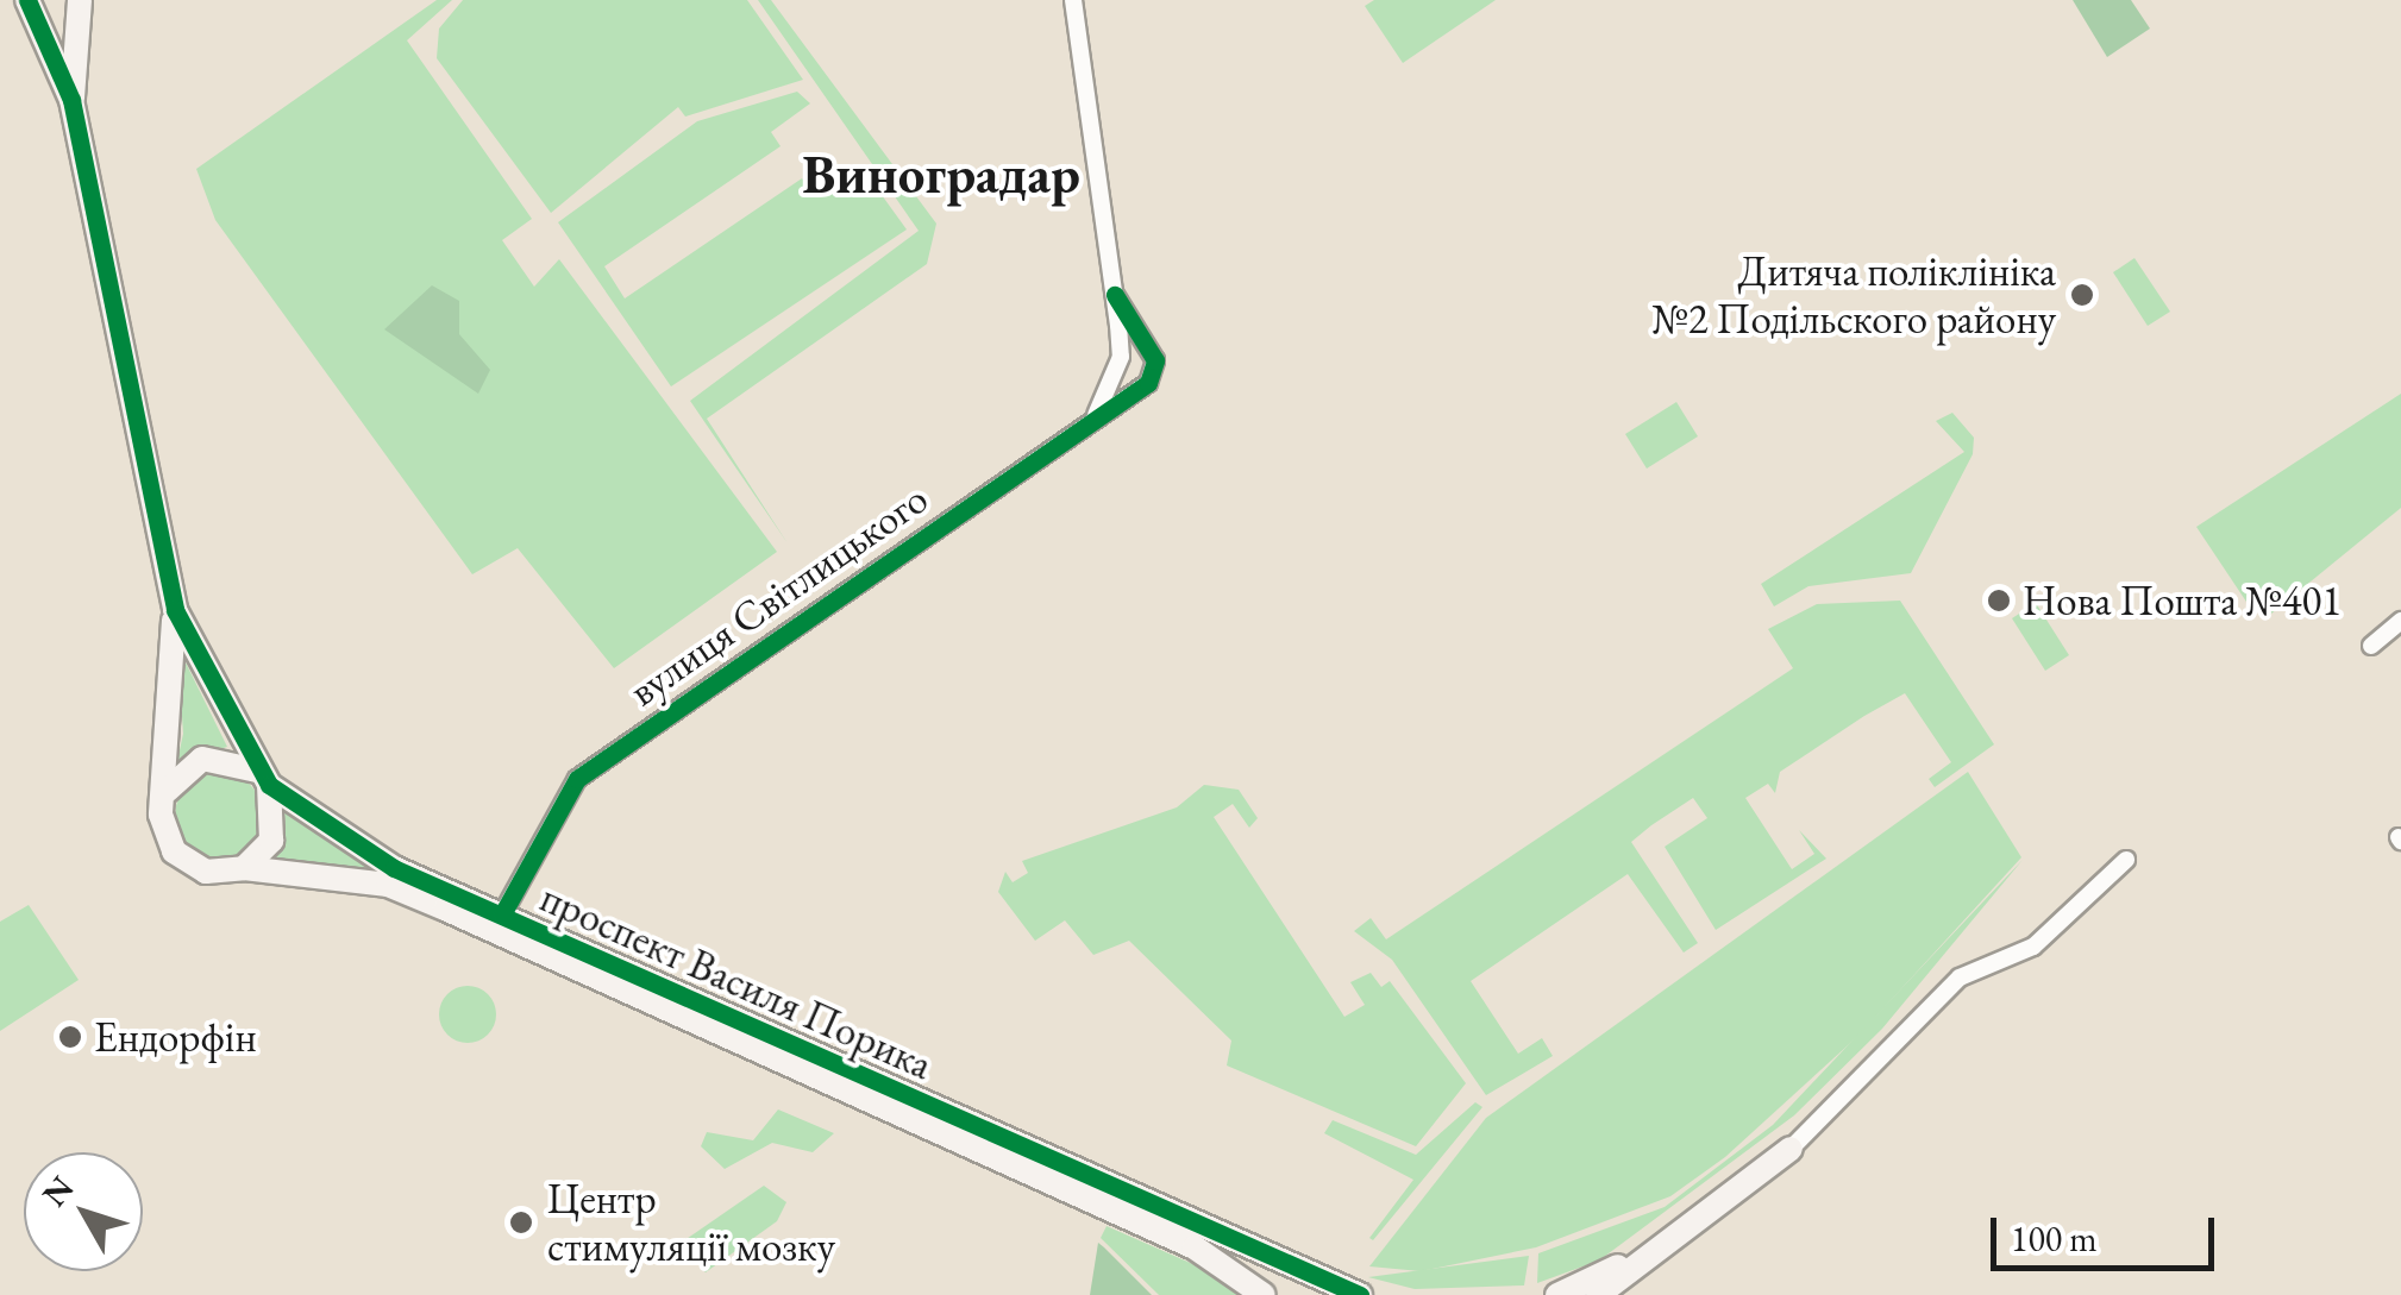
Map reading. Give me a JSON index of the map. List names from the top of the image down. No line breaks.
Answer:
{"streets":{"street":["вулиця Світлицького","проспект Василя Порика"]},"crossings":[["вулиця Світлицького","проспект Василя Порика"]],"districts":["Виноградар"],"places":["Дитяча поліклініка №2 Подільского району","Нова Пошта №401","Ендорфін","Центр стимуляції мозку"],"scale_bar":"100 m","north":"top left"}
